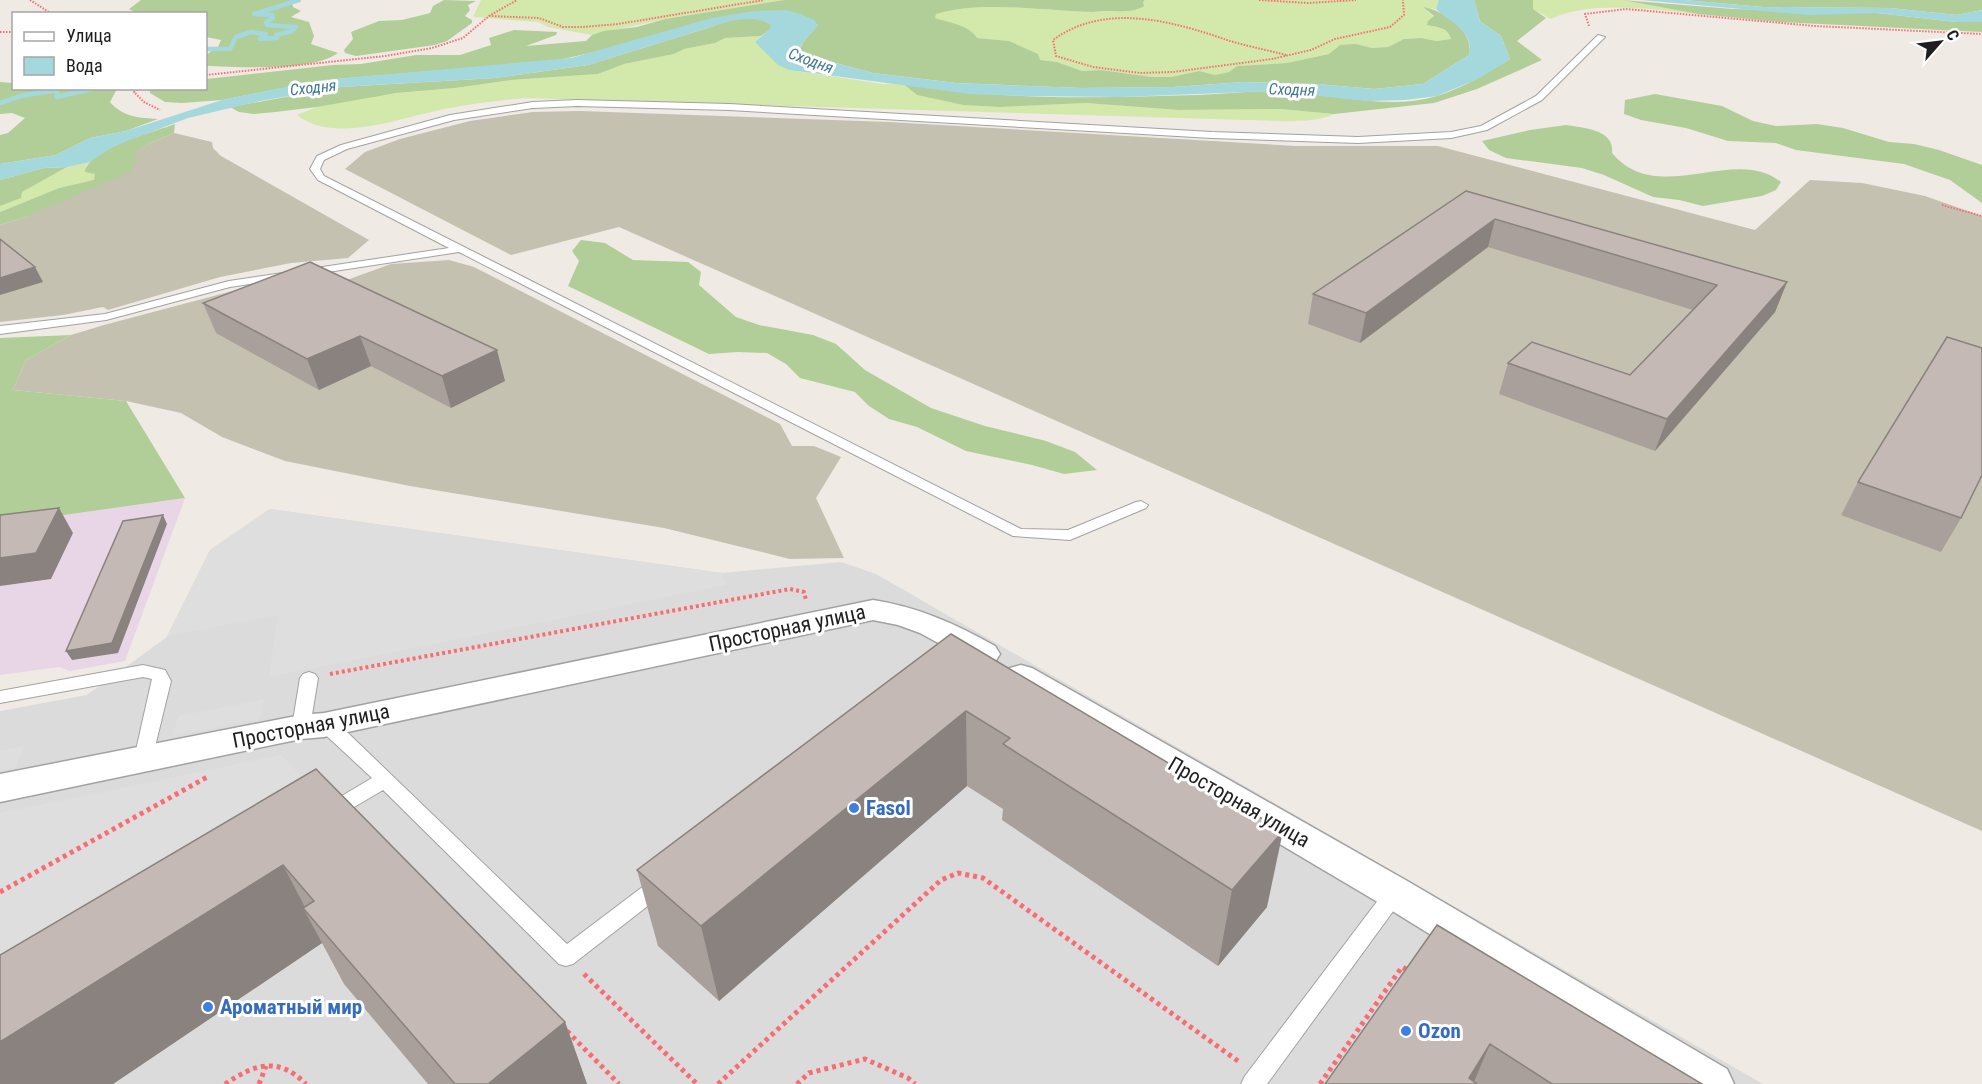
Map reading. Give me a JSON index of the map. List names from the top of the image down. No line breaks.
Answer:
{"streets":{"street":["Просторная улица"]},"water":["Сходня"],"places":["Fasol","Ароматный мир","Ozon"],"legend":["Улица","Вода"],"north":"top right"}
